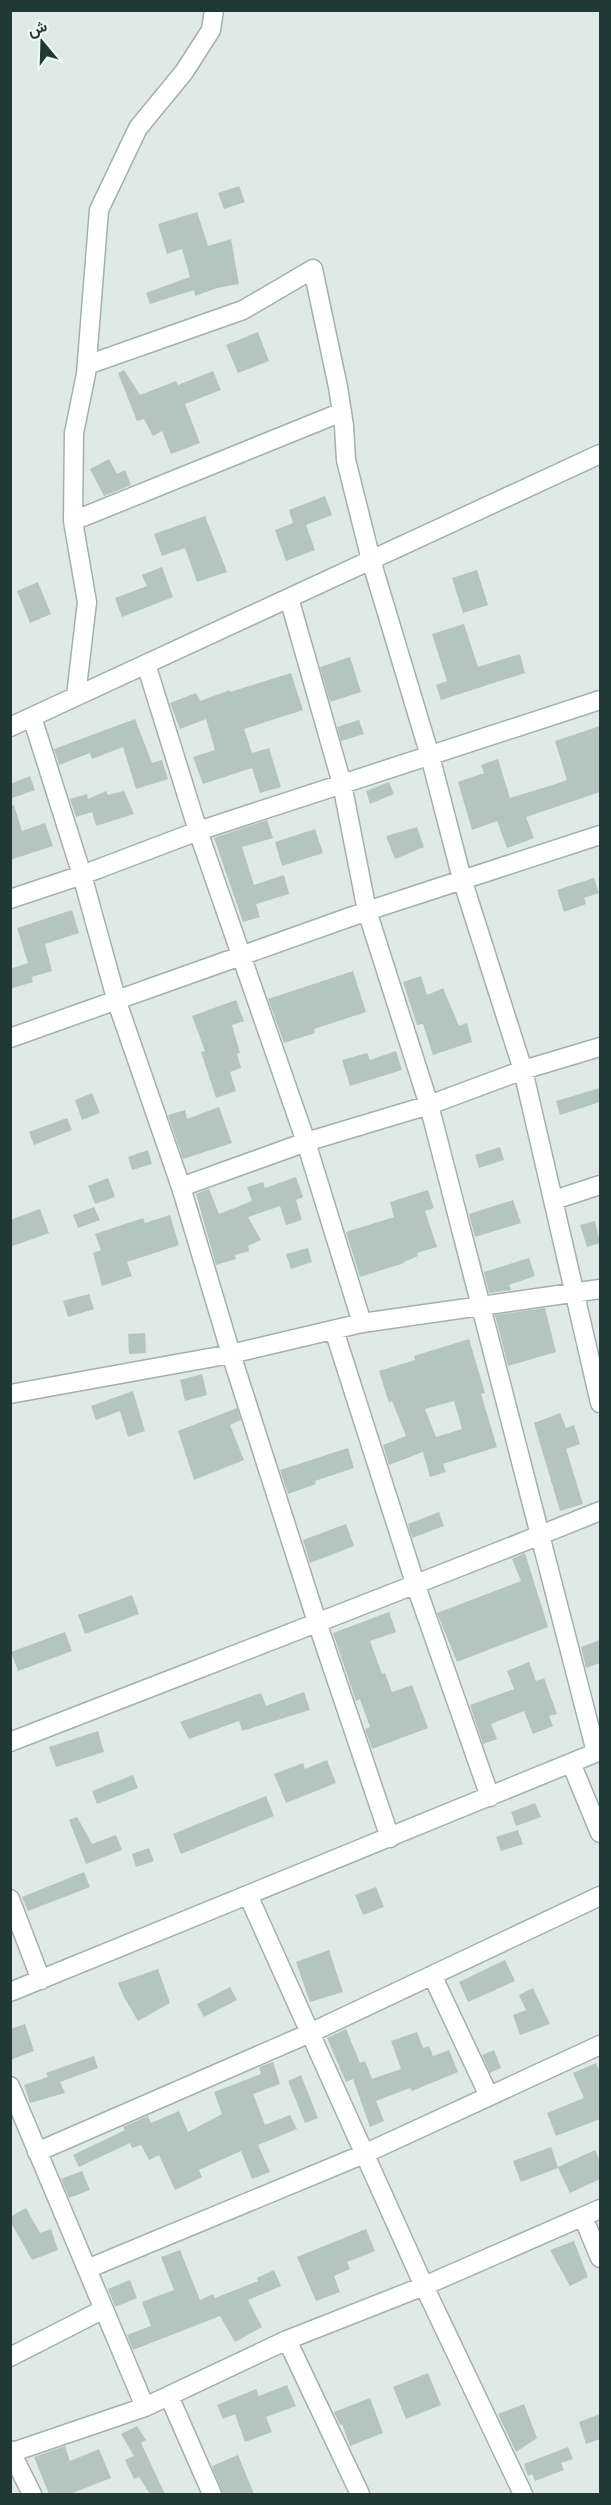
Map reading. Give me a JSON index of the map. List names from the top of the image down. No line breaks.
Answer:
{"north":"top"}
